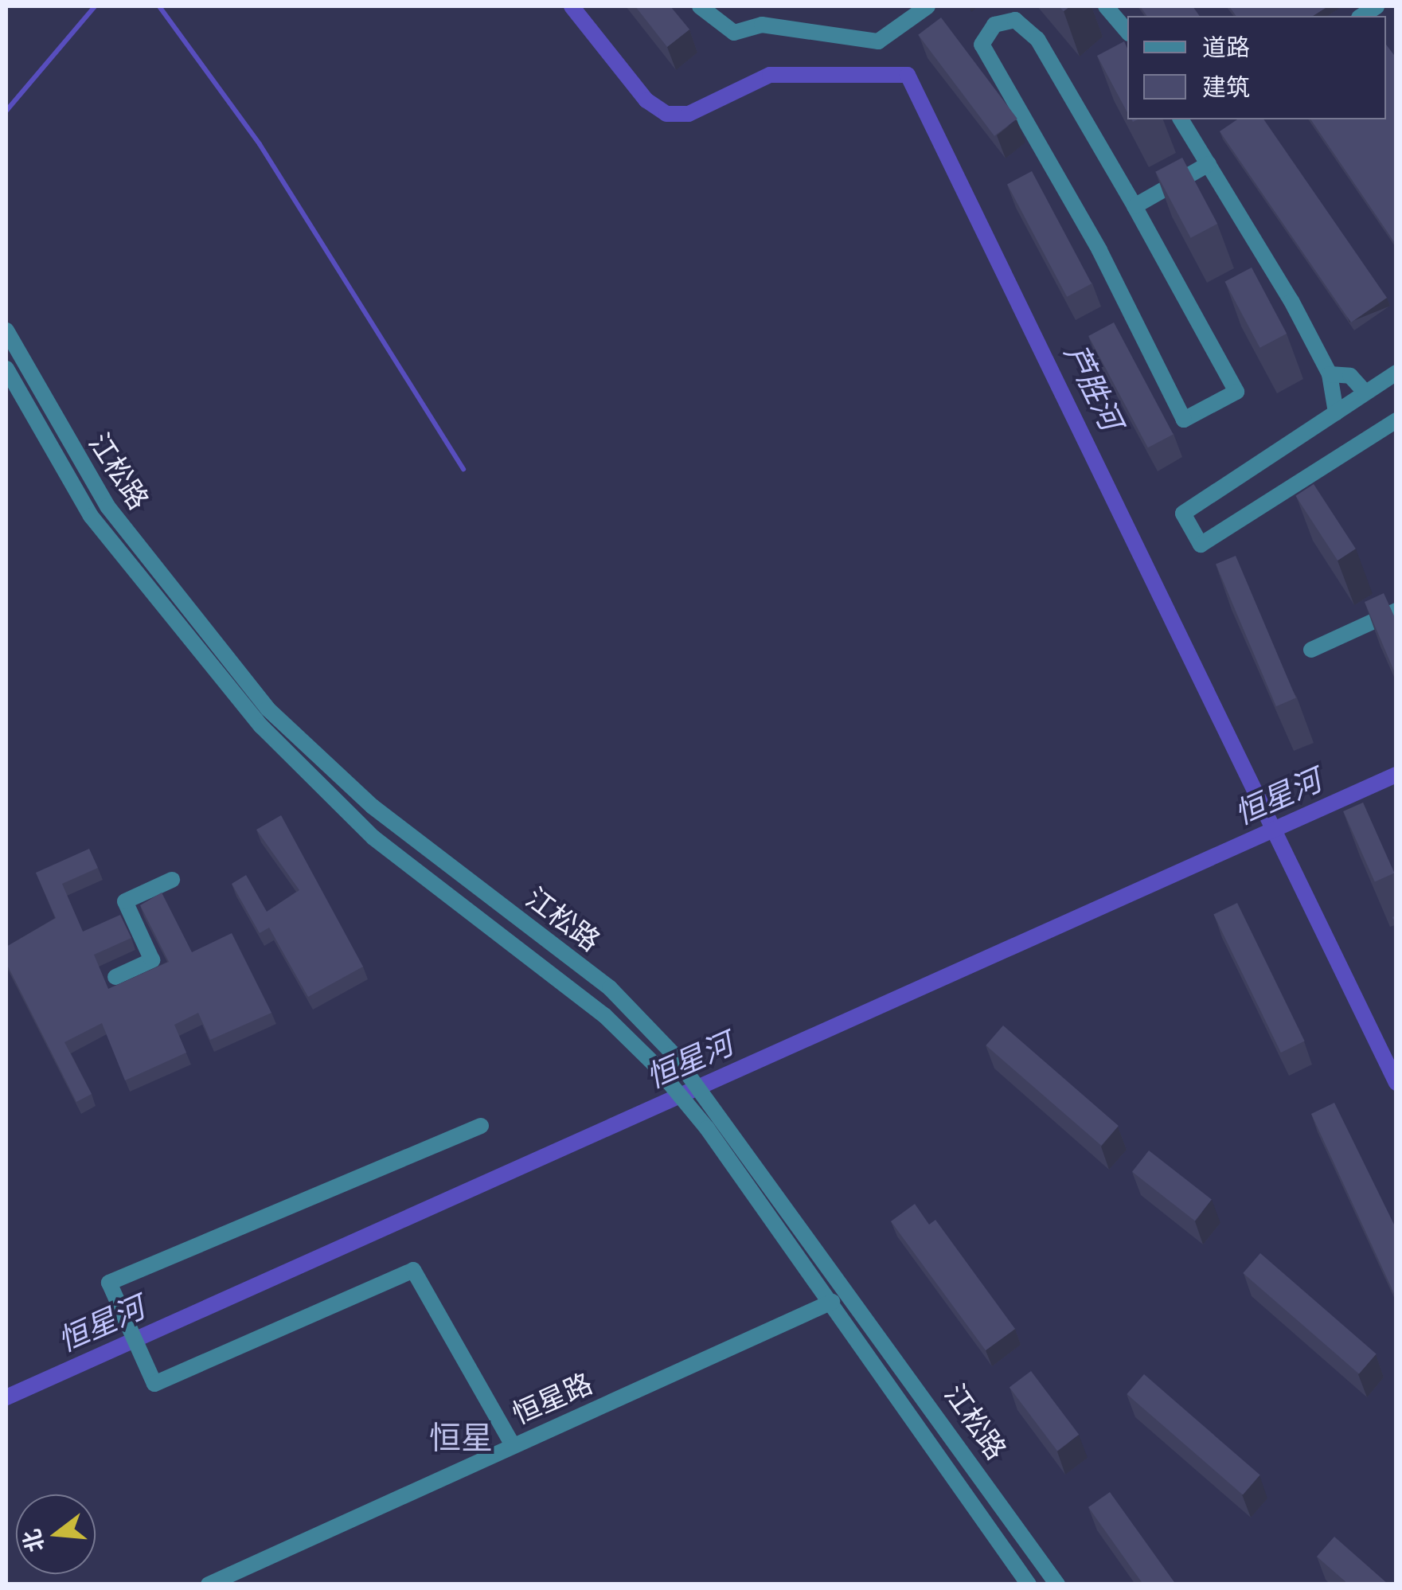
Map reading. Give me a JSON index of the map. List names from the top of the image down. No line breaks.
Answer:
{"streets":{"street":["江松路","恒星路"]},"crossings":[["江松路","恒星路"]],"districts":["恒星"],"water":["芦胜河","恒星河"],"legend":["道路","建筑"],"north":"left"}
